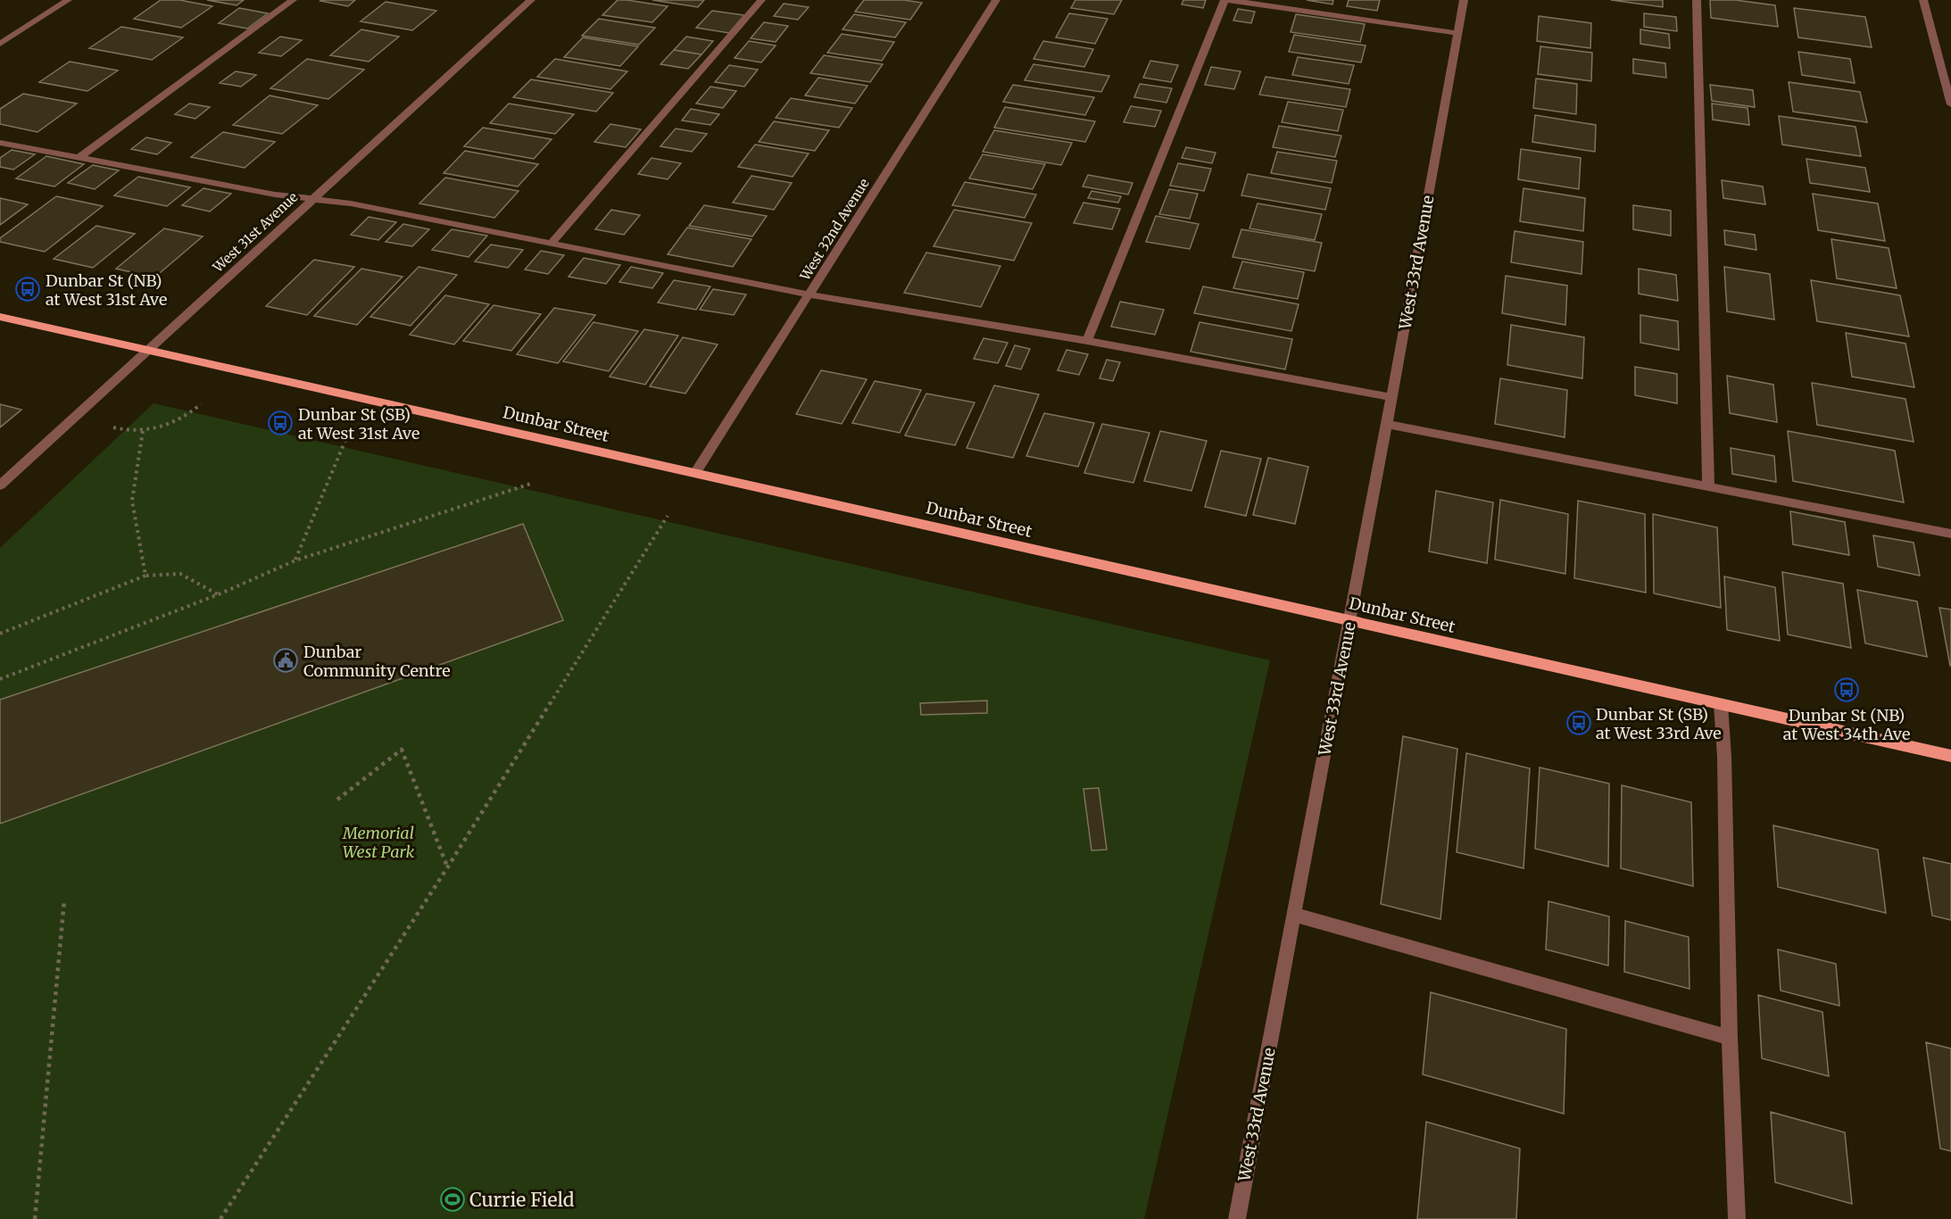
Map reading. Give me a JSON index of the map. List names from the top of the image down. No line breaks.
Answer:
{"streets":{"main road":["Dunbar Street"],"street":["West 32nd Avenue","West 31st Avenue","West 33rd Avenue"]},"crossings":[["West 32nd Avenue","Dunbar Street"],["West 31st Avenue","Dunbar Street"],["West 33rd Avenue","Dunbar Street"]],"parks":["Memorial West Park"],"places":{"bus stop":["Dunbar St (NB) at West 31st Ave","Dunbar St (SB) at West 31st Ave","Dunbar St (NB) at West 34th Ave","Dunbar St (SB) at West 33rd Ave"],"public building":["Dunbar Community Centre"],"sports":["Currie Field"]}}
